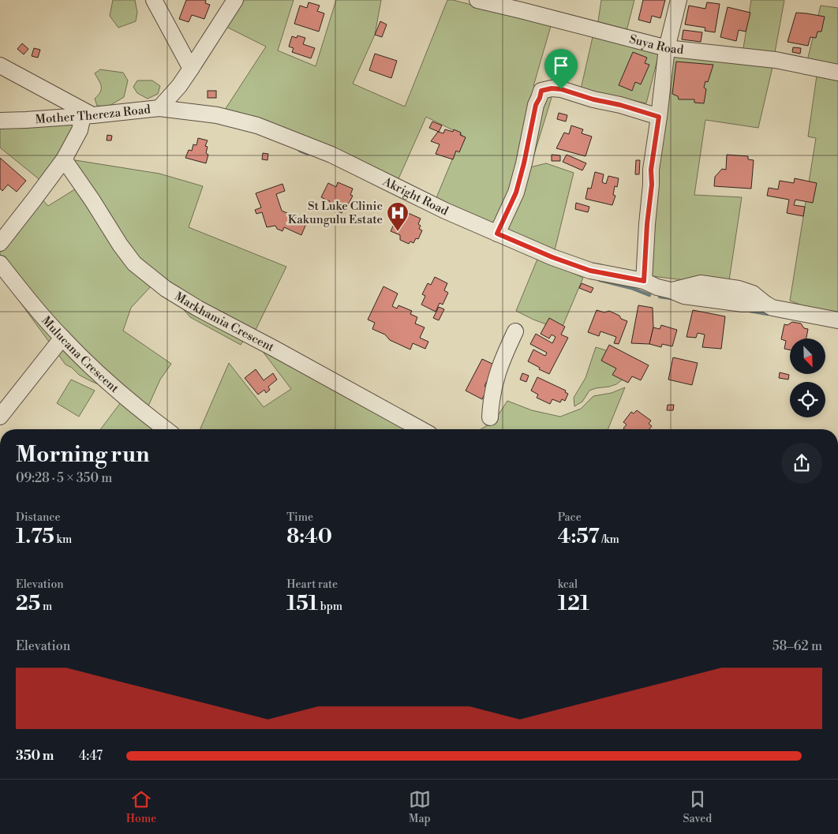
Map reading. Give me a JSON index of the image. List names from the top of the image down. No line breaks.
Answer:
{"streets":{"street":["Suya Road","Mother Thereza Road","Akright Road","Markhamia Crescent","Mulucana Crescent"]},"crossings":[["Mother Thereza Road","Akright Road"]],"places":{"hospital":["St Luke Clinic Kakungulu Estate"]},"north":"bottom right","page":{"heading":["Morning run","09:28 · 5 × 350 m"],"stats":[["Distance","1.75 km"],["Time","8:40"],["Pace","4:57 /km"],["Elevation","25 m"],["Heart rate","151 bpm"],["kcal","121"]],"chart":["Elevation","58–62 m"],"list":[{"name":"350 m","note":"4:47"}],"tabs":["Home","Map","Saved"]}}
